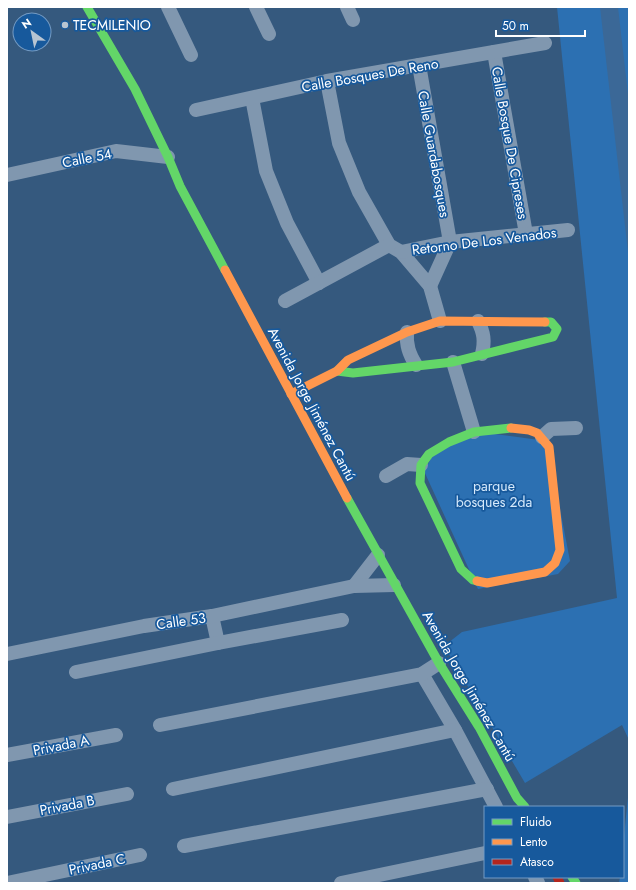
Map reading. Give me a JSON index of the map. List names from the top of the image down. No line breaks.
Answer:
{"streets":{"street":["Calle Bosques De Reno","Calle Bosque De Cipreses","Calle Guardabosques","Calle 54","Retorno De Los Venados","Avenida Jorge Jiménez Cantú","Calle 53","Privada A","Privada B","Privada C"]},"crossings":[["Calle Bosques De Reno","Calle Bosque De Cipreses"],["Calle Bosques De Reno","Calle Guardabosques"],["Calle Bosque De Cipreses","Retorno De Los Venados"],["Calle Guardabosques","Retorno De Los Venados"],["Calle 54","Avenida Jorge Jiménez Cantú"],["Avenida Jorge Jiménez Cantú","Calle 53"]],"parks":["parque bosques 2da"],"places":["TECMILENIO"],"legend":["Fluido","Lento","Atasco"],"scale_bar":"50 m","north":"top left"}
